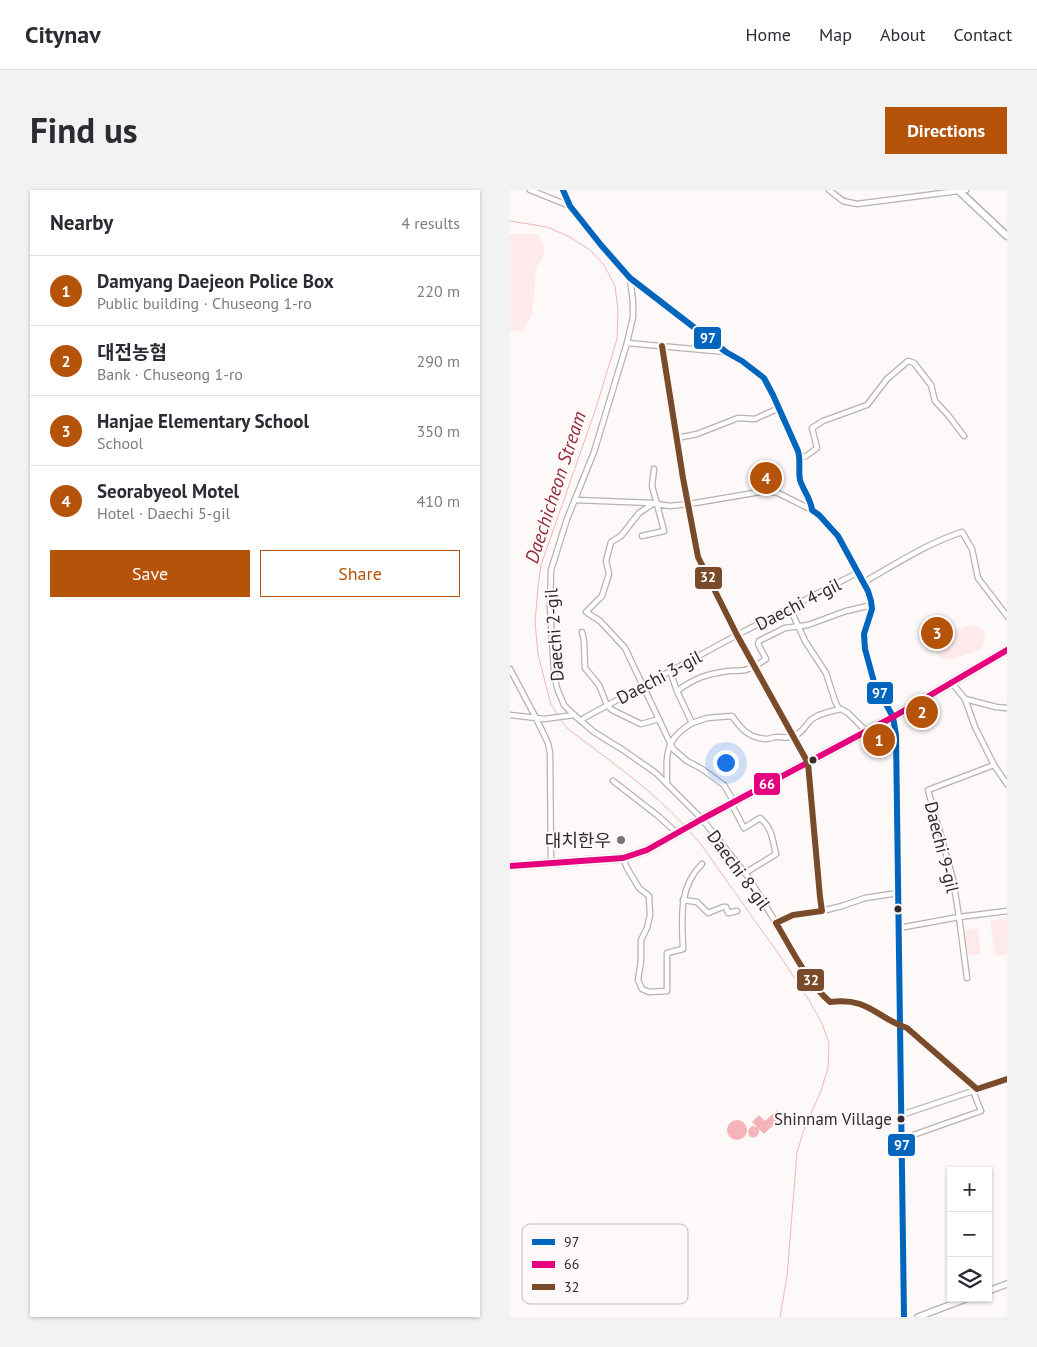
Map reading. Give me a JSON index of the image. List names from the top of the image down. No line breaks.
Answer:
{"streets":{"street":["Daechi 4-gil","Daechi 2-gil","Daechi 3-gil","Daechi 9-gil","Daechi 8-gil"]},"crossings":[["Daechi 4-gil","Daechi 3-gil"],["Daechi 2-gil","Daechi 3-gil"],["Daechi 2-gil","Daechi 8-gil"]],"water":["Daechicheon Stream"],"places":["대치한우","Shinnam Village"],"lines":["transit line 97","transit line 32","transit line 66"],"legend":["97","66","32"],"page":{"header":"Citynav","nav":["Home","Map","About","Contact"],"title":"Find us","buttons":["Directions",["Save","Share"]],"heading":["Nearby","4 results"],"list":[{"mark":"1","name":"Damyang Daejeon Police Box","note":"Public building · Chuseong 1-ro","value":"220 m"},{"mark":"2","name":"대전농협","note":"Bank · Chuseong 1-ro","value":"290 m"},{"mark":"3","name":"Hanjae Elementary School","note":"School","value":"350 m"},{"mark":"4","name":"Seorabyeol Motel","note":"Hotel · Daechi 5-gil","value":"410 m"}],"pins":["4","3","2","1"],"map_buttons":["+","−"]}}
